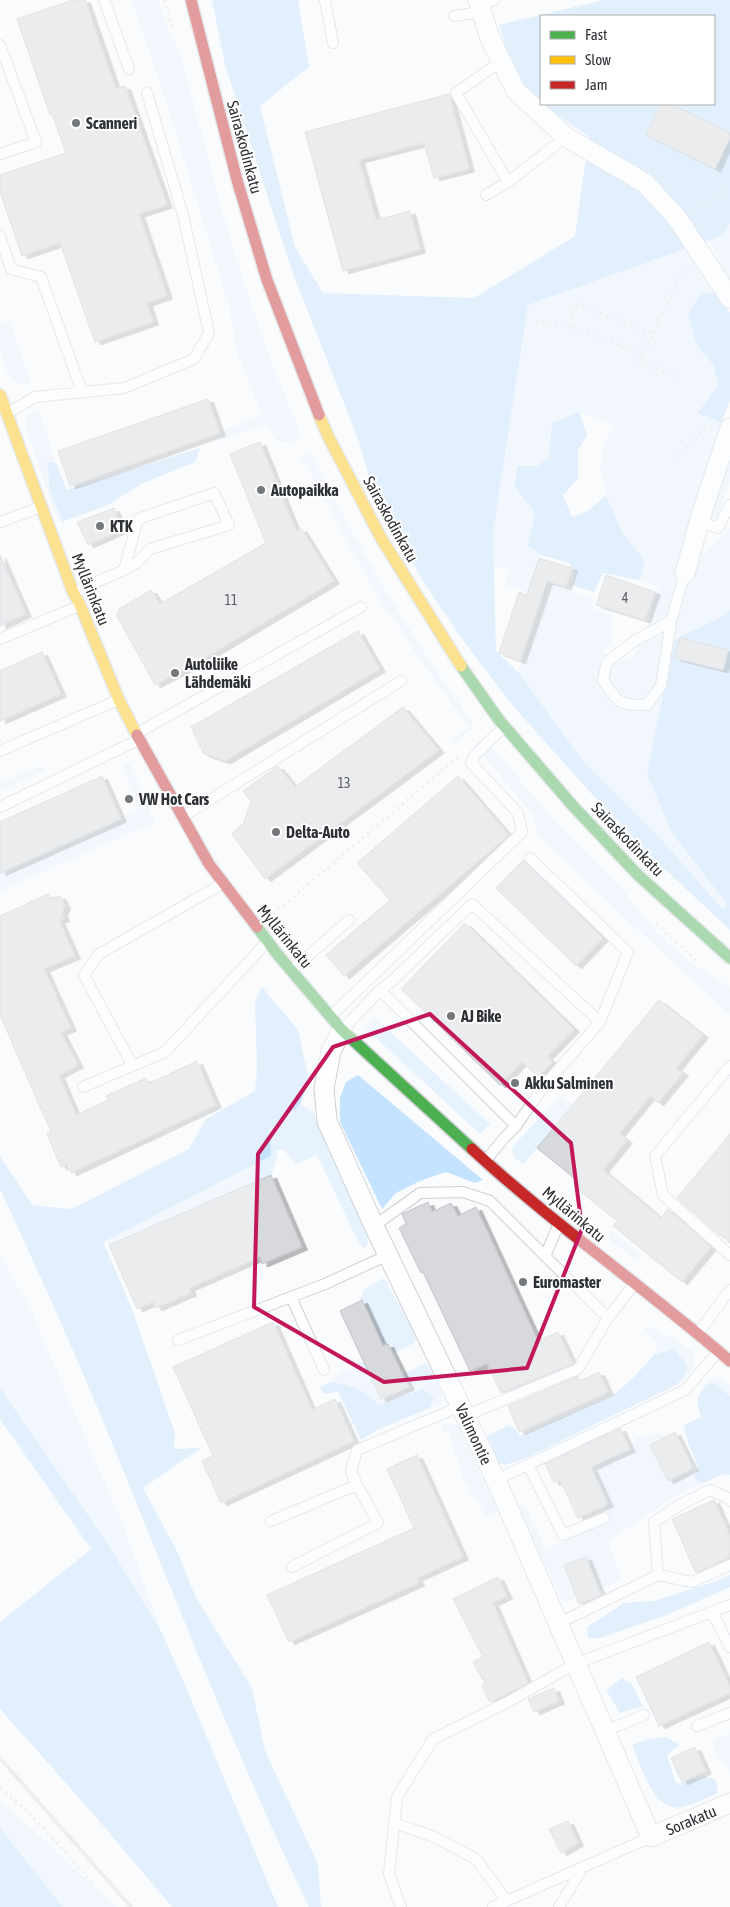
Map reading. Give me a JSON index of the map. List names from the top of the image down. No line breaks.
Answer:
{"streets":{"street":["Sairaskodinkatu","Myllärinkatu","Valimontie","Sorakatu"]},"crossings":[["Myllärinkatu","Valimontie"],["Valimontie","Sorakatu"]],"places":["Scanneri","Autopaikka","KTK","Autoliike Lähdemäki","VW Hot Cars","Delta-Auto","AJ Bike","Akku Salminen","Euromaster"],"house_numbers":["4","11","13"],"legend":["Fast","Slow","Jam"]}
